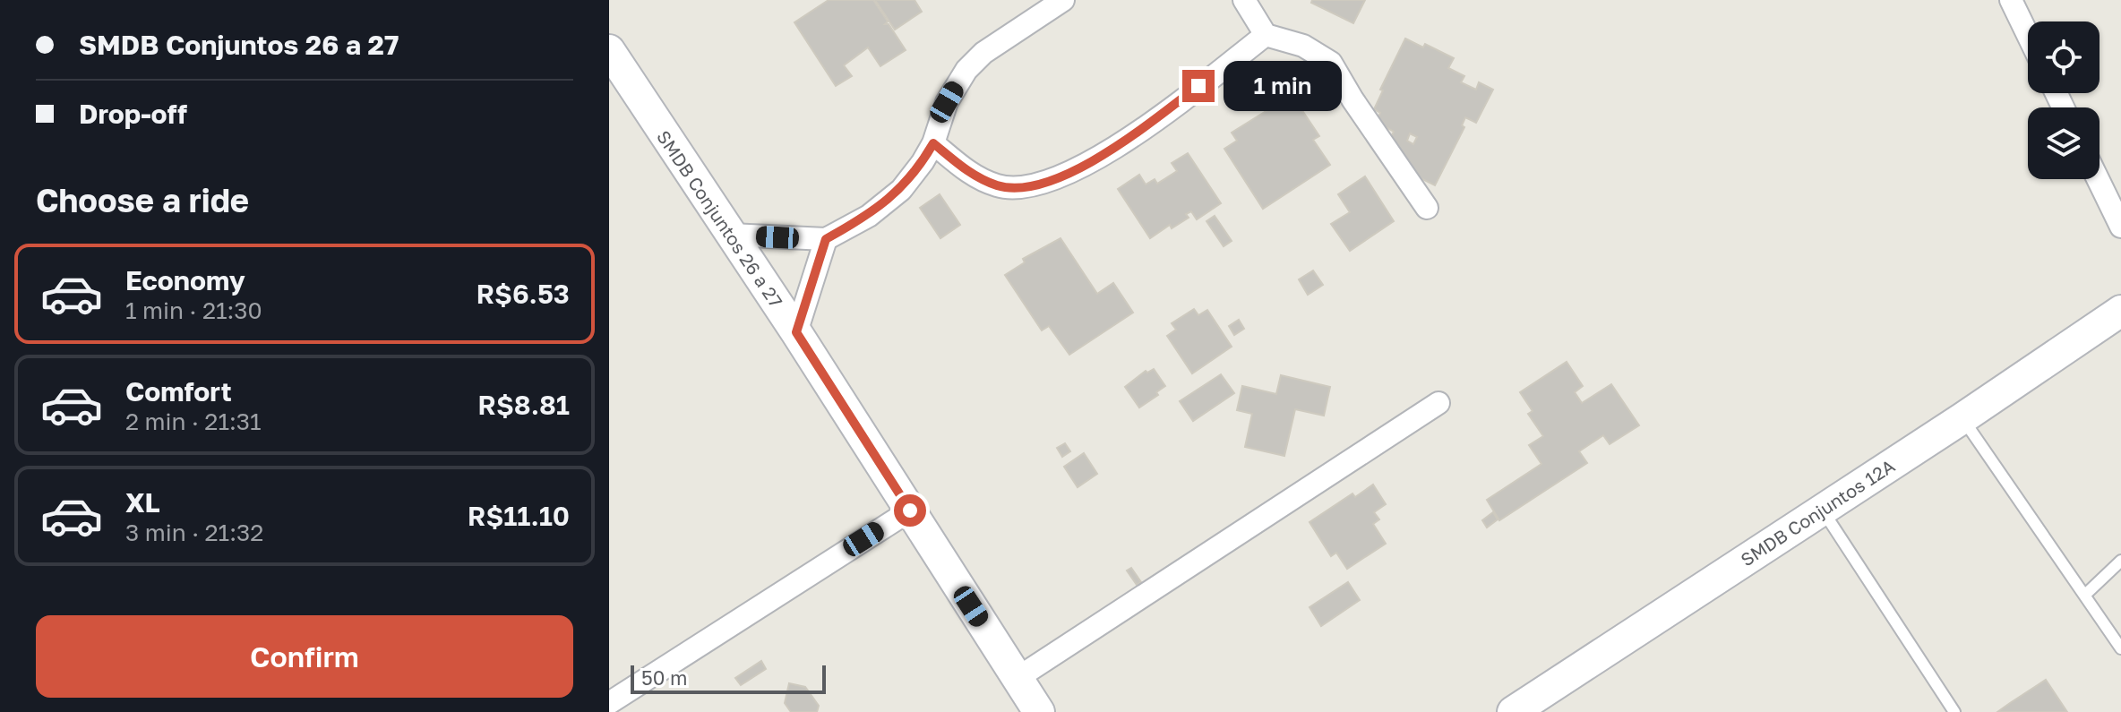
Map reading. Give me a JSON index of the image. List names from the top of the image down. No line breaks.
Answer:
{"streets":{"street":["SMDB Conjuntos 26 a 27","SMDB Conjuntos 12A"]},"scale_bar":"50 m","page":{"banner":["SMDB Conjuntos 26 a 27","Drop-off"],"bubble":"1 min","heading":"Choose a ride","list":[{"name":"Economy","note":"1 min · 21:30","value":"R$6.53"},{"name":"Comfort","note":"2 min · 21:31","value":"R$8.81"},{"name":"XL","note":"3 min · 21:32","value":"R$11.10"}],"buttons":"Confirm","scale":"50 m"}}
